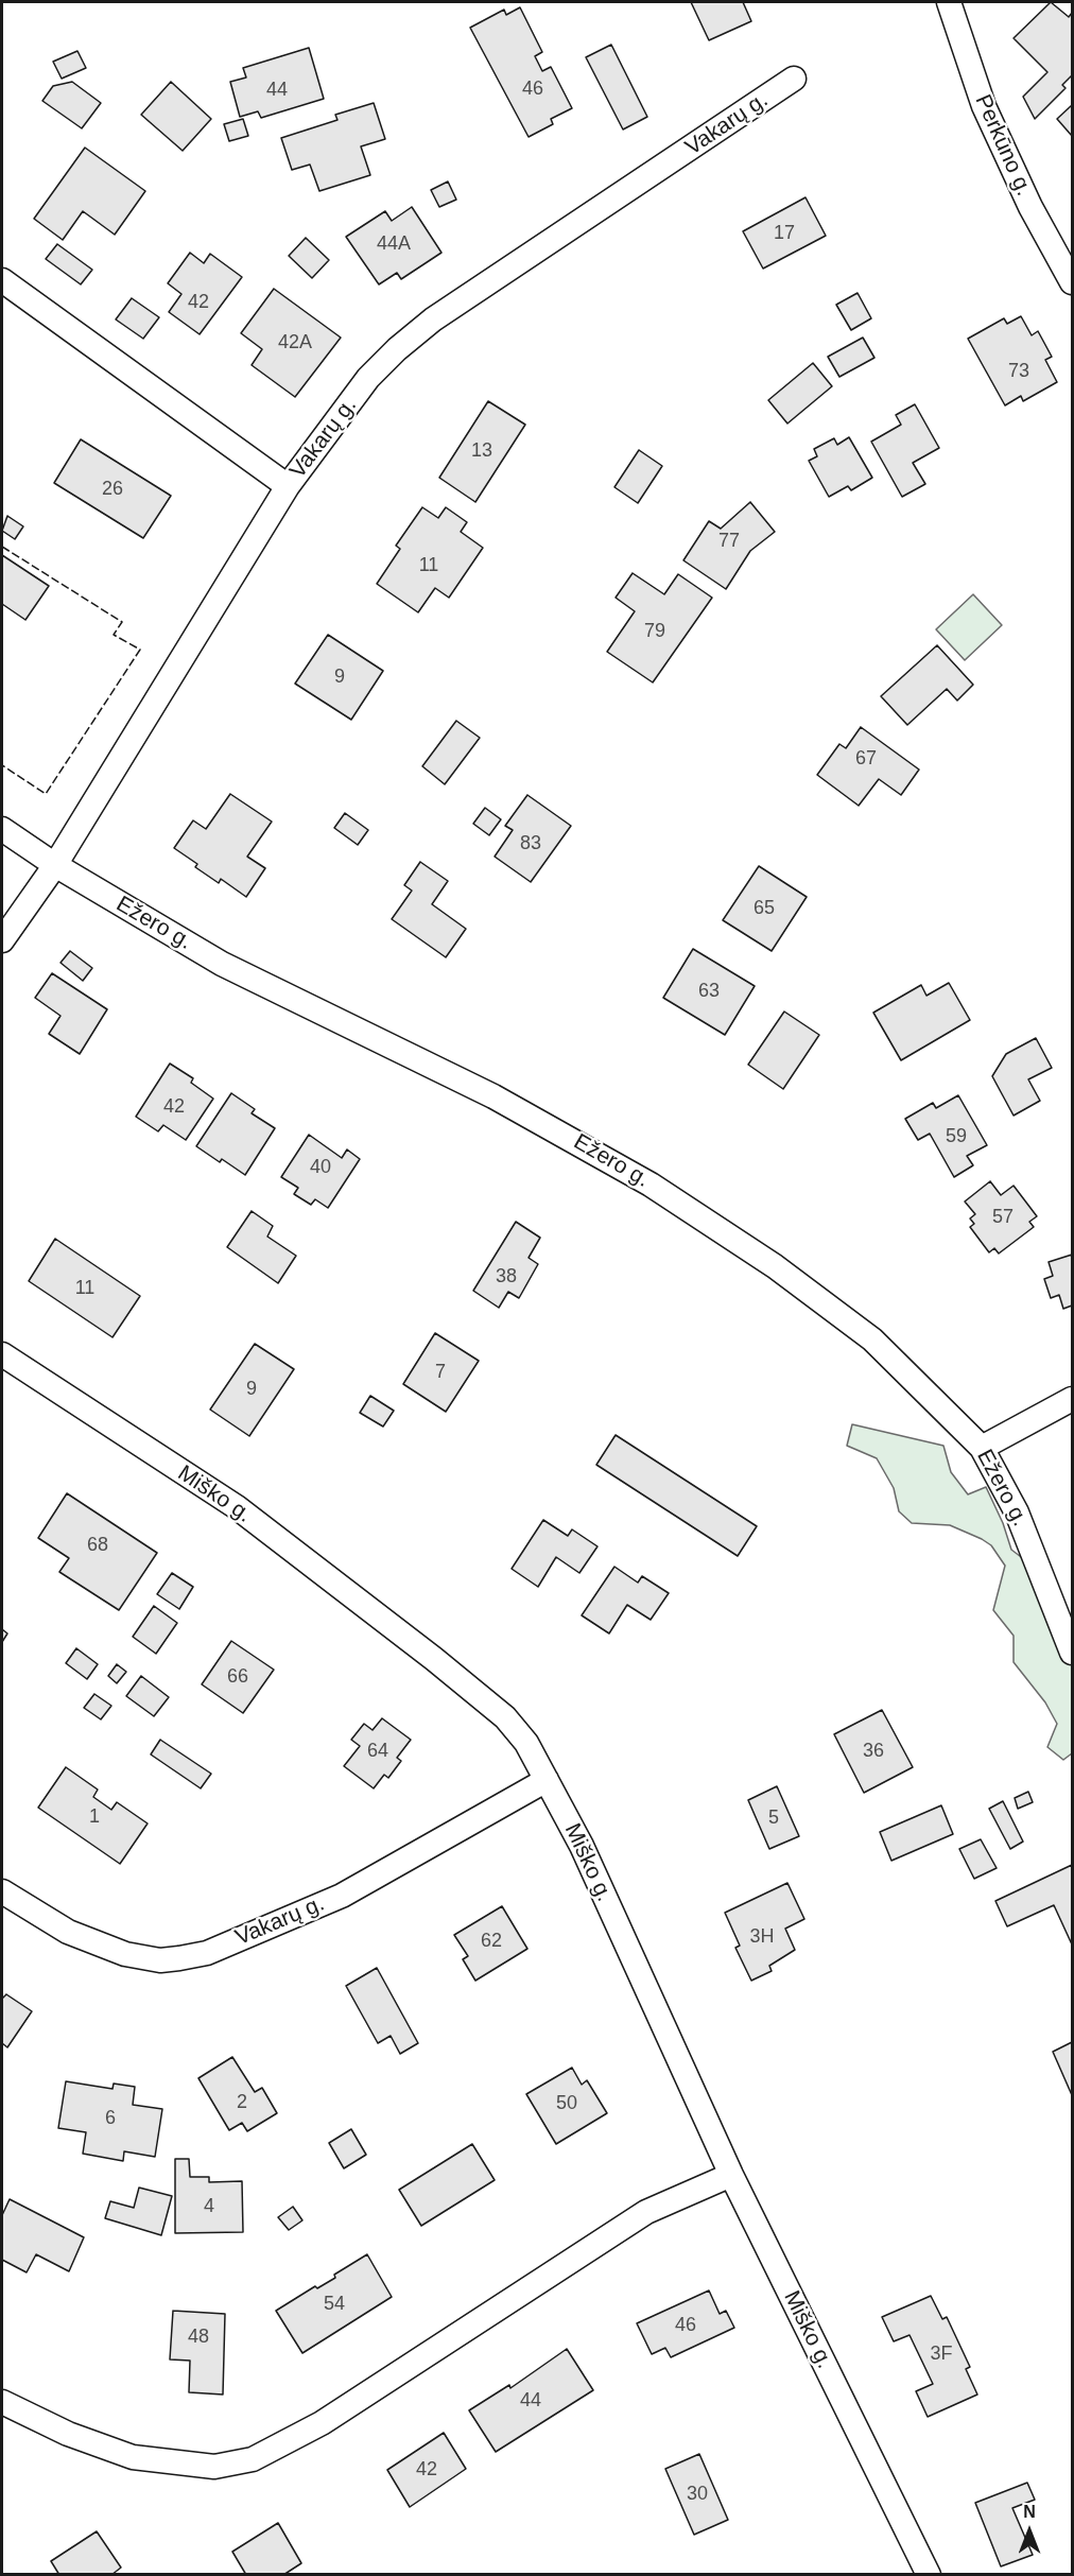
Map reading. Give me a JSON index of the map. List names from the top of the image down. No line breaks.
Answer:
{"streets":{"street":["Vakarų g.","Perkūno g.","Ežero g.","Miško g."]},"crossings":[["Vakarų g.","Ežero g."],["Vakarų g.","Miško g."]],"house_numbers":["46","44","17","44A","42","42A","73","13","26","77","11","79","9","67","83","65","63","42","59","40","57","38","11","7","9","68","66","64","36","1","5","3H","62","2","50","6","4","54","46","48","3F","44","42","30"],"north":"top"}
